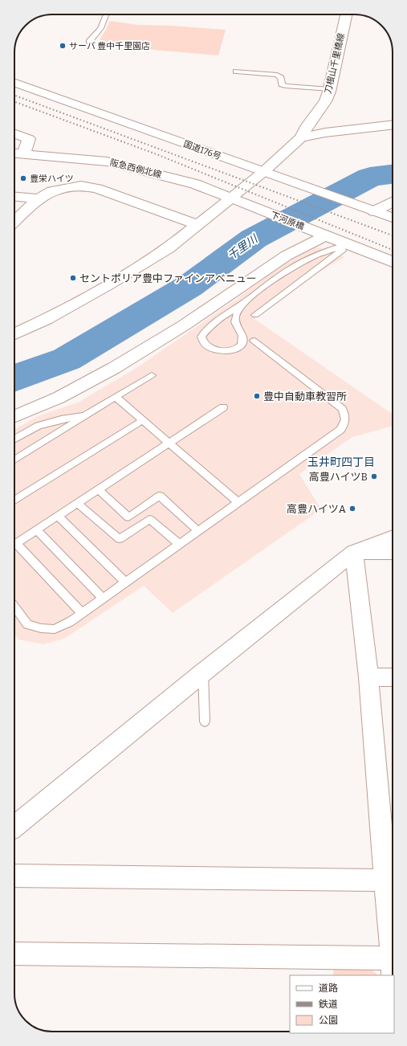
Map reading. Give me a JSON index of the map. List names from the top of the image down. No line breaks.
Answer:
{"streets":{"main road":["刀根山千里橋線","国道176号","阪急西側北線","下河原橋"]},"crossings":[["刀根山千里橋線","国道176号"],["刀根山千里橋線","阪急西側北線"],["阪急西側北線","下河原橋"]],"districts":["玉井町四丁目"],"water":["千里川"],"places":["サーバ 豊中千里園店","豊栄ハイツ","セントポリア豊中ファインアベニュー","豊中自動車教習所","高豊ハイツB","高豊ハイツA"],"legend":["道路","鉄道","公園"]}
